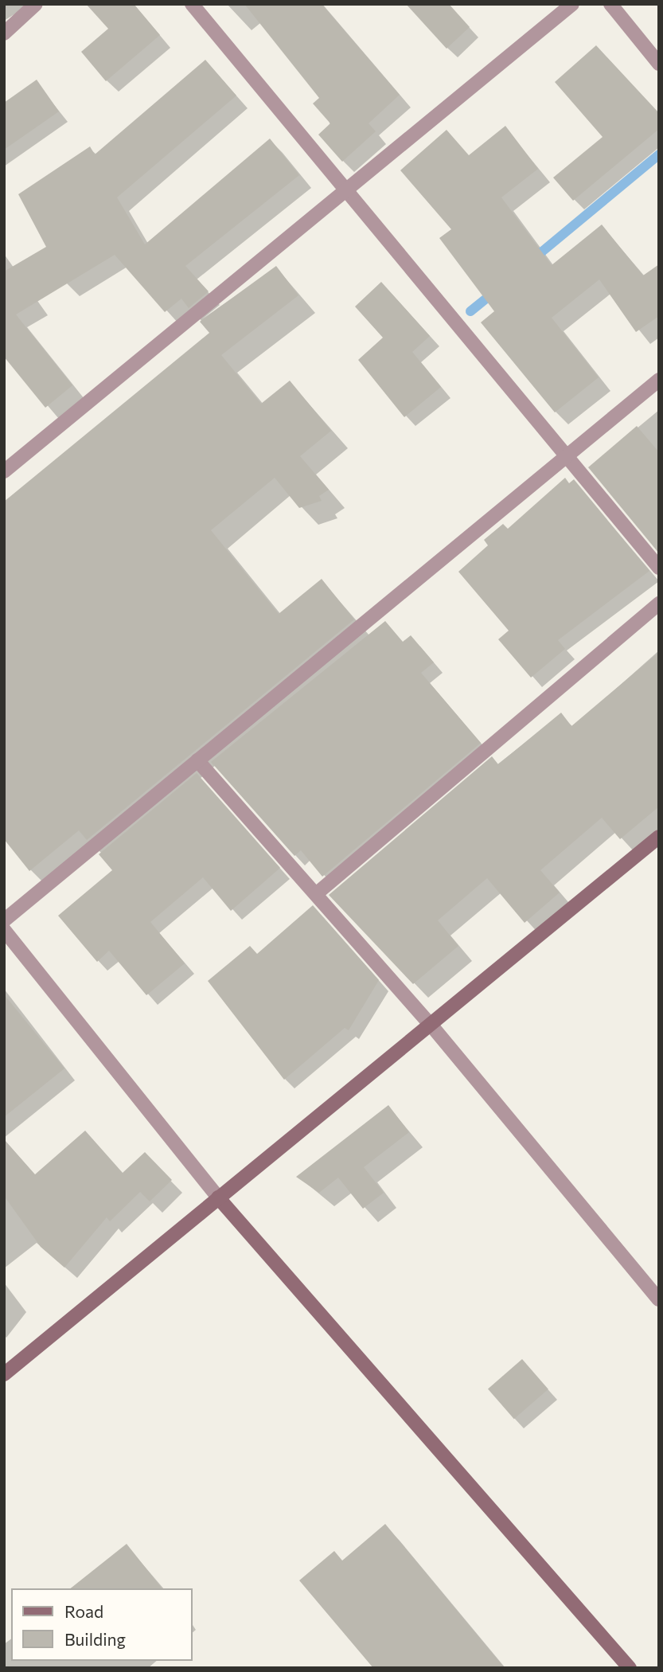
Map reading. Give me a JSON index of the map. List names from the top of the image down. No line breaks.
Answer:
{"legend":["Road","Building"]}
